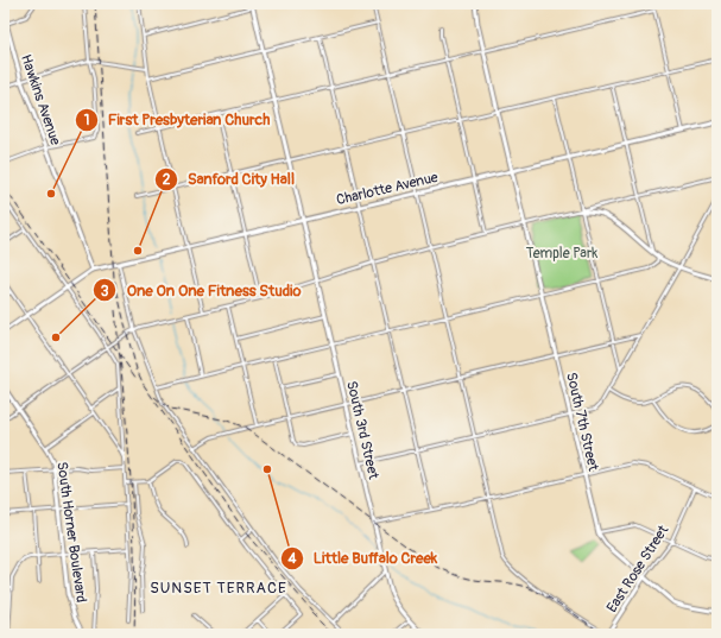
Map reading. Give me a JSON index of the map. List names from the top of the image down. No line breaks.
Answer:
{"streets":{"street":["Hawkins Avenue","Charlotte Avenue","South 7th Street","South 3rd Street","South Horner Boulevard","East Rose Street"]},"crossings":[["Hawkins Avenue","Charlotte Avenue"],["Charlotte Avenue","South 7th Street"],["Charlotte Avenue","South 3rd Street"],["South 7th Street","East Rose Street"]],"districts":["SUNSET TERRACE"],"parks":["Temple Park"],"places":["First Presbyterian Church","Sanford City Hall","One On One Fitness Studio","Little Buffalo Creek"]}
